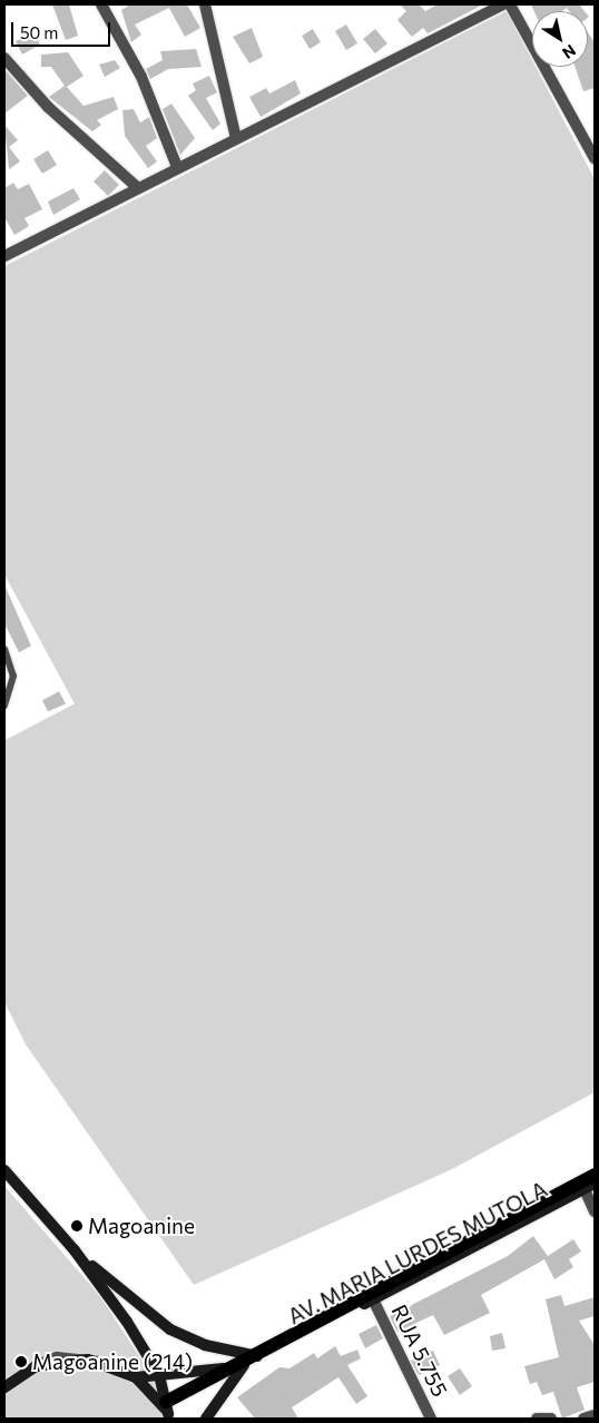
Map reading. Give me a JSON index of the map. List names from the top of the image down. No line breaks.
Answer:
{"streets":{"main road":["AV. MARIA LURDES MUTOLA"],"street":["RUA 5.755"]},"crossings":[["AV. MARIA LURDES MUTOLA","RUA 5.755"]],"places":["Magoanine","Magoanine (214)"],"scale_bar":"50 m","north":"bottom right"}
